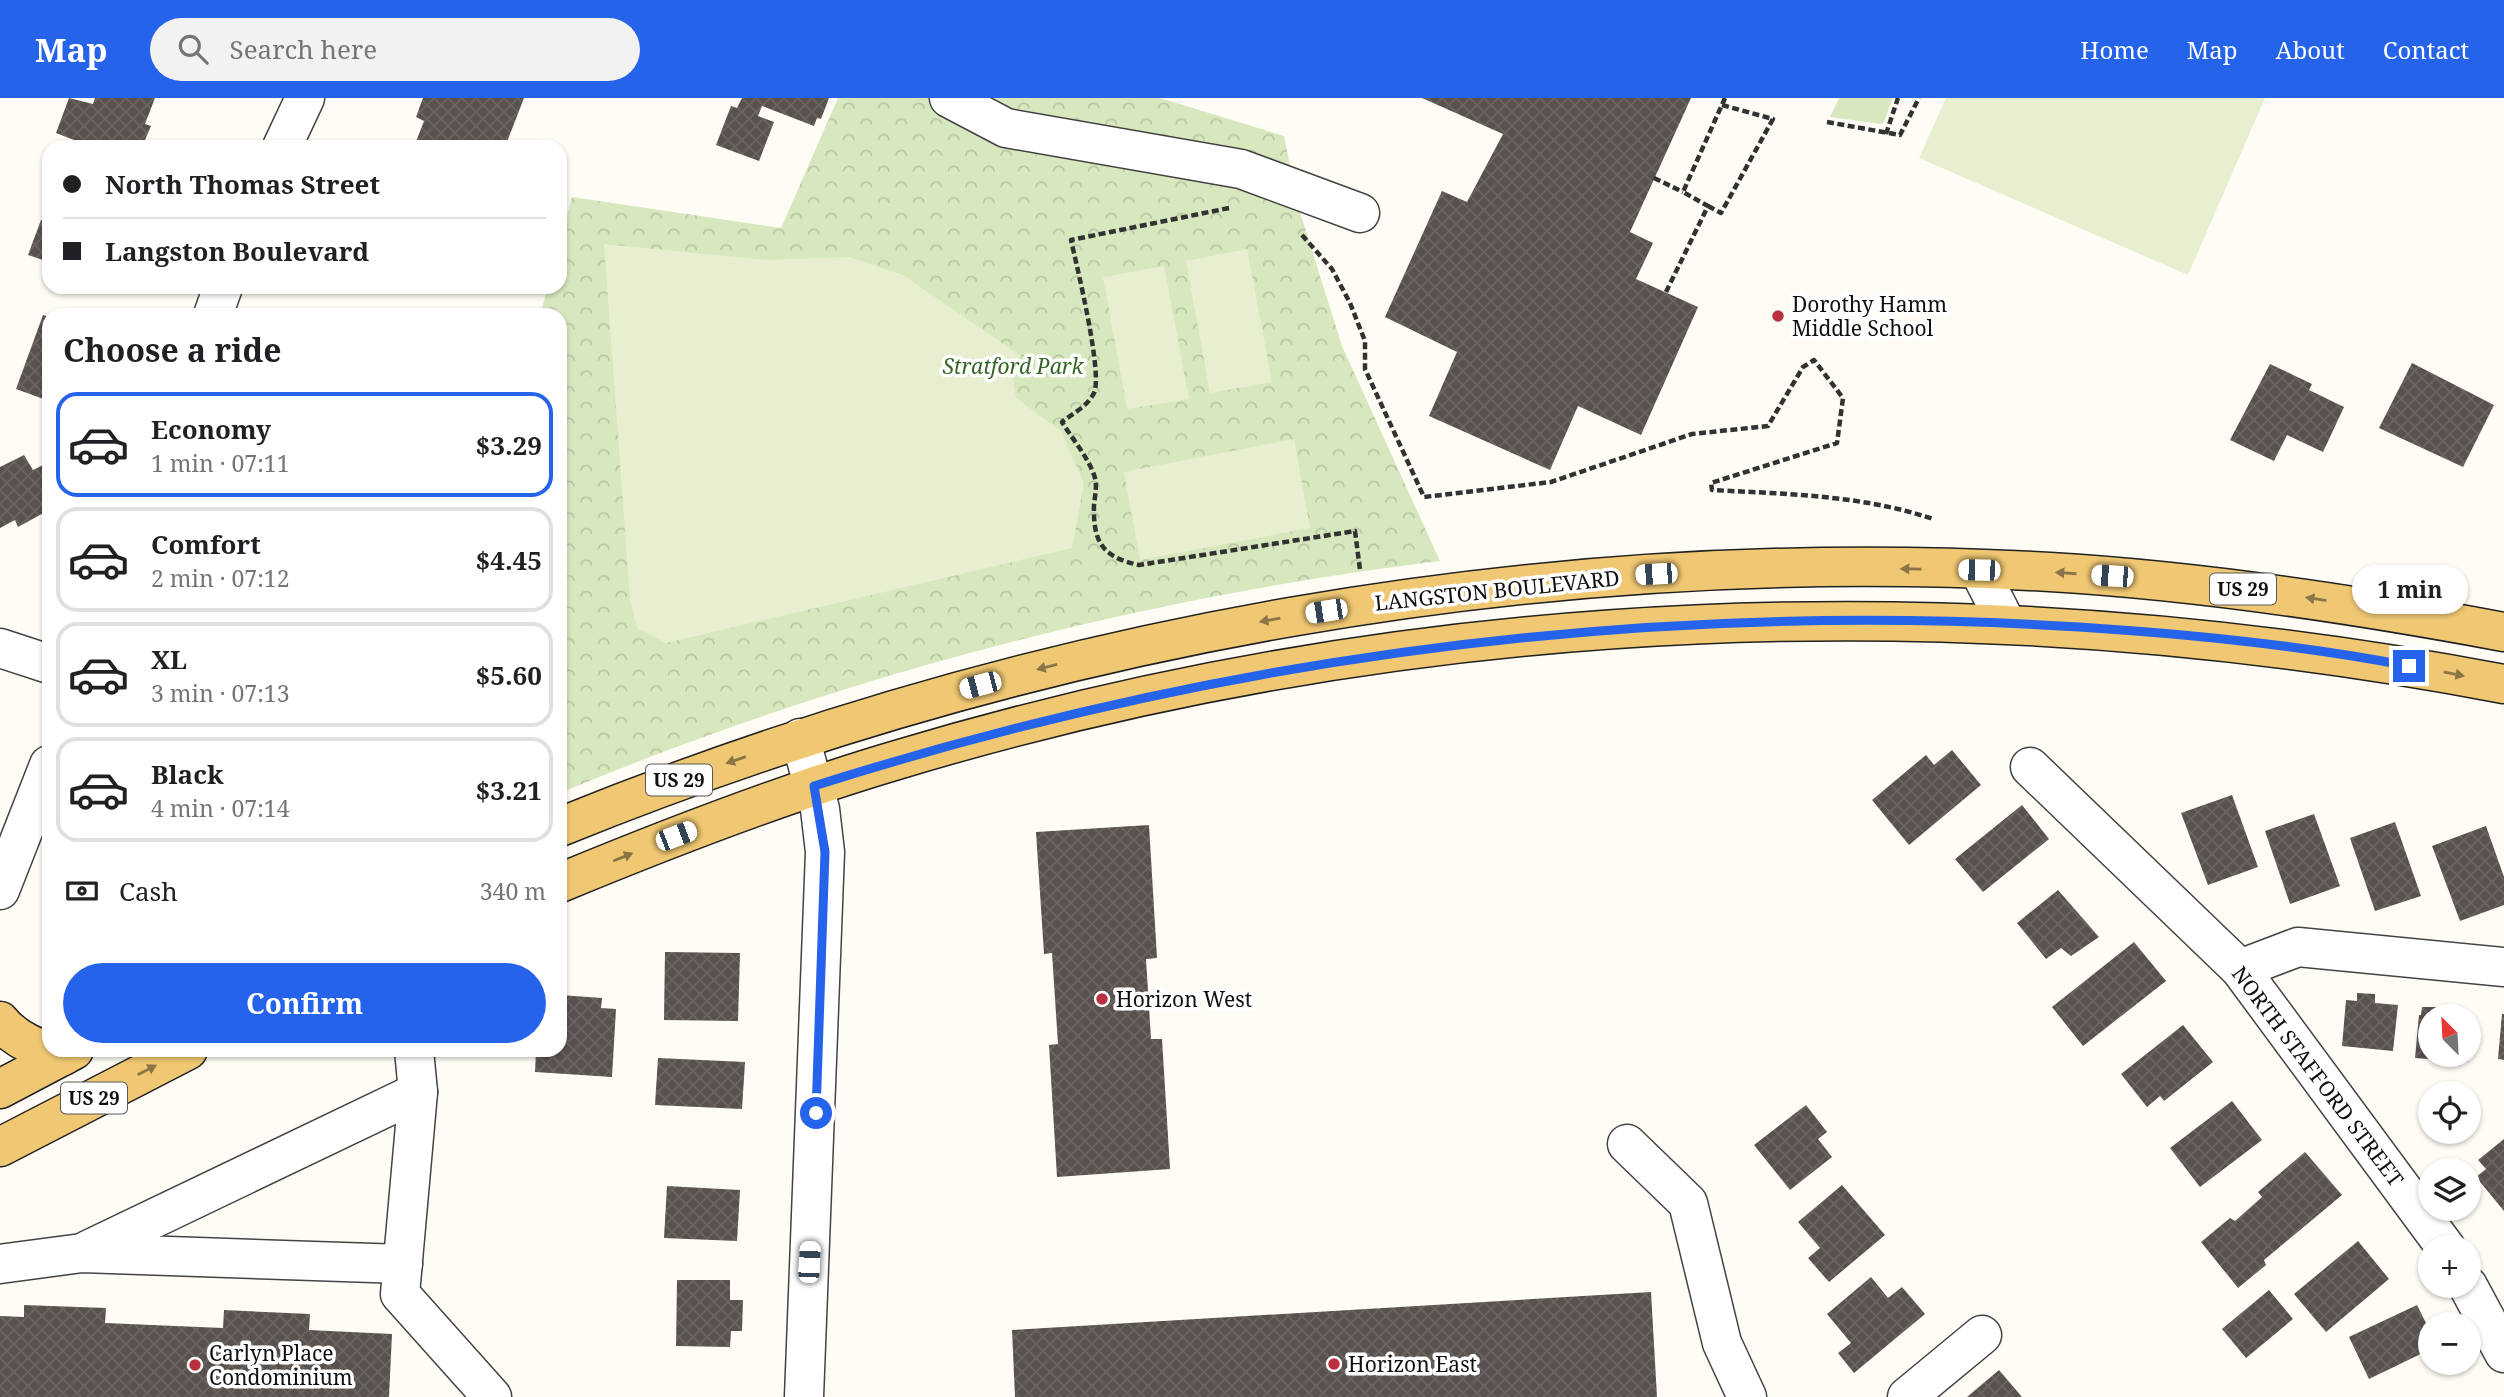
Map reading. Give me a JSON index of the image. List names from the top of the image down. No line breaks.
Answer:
{"streets":{"main road":["US 29","LANGSTON BOULEVARD"],"street":["NORTH STAFFORD STREET"]},"parks":["Stratford Park"],"places":["Dorothy Hamm Middle School","Horizon West","Horizon East","Carlyn Place Condominium"],"north":"top left","page":{"header":"Map","search":"Search here","nav":["Home","Map","About","Contact"],"banner":["North Thomas Street","Langston Boulevard"],"heading":"Choose a ride","list":[{"name":"Economy","note":"1 min · 07:11","value":"$3.29"},{"name":"Comfort","note":"2 min · 07:12","value":"$4.45"},{"name":"XL","note":"3 min · 07:13","value":"$5.60"},{"name":"Black","note":"4 min · 07:14","value":"$3.21"}],"bubble":"1 min","pay":["Cash","340 m"],"buttons":"Confirm","map_buttons":["+","−"]}}
